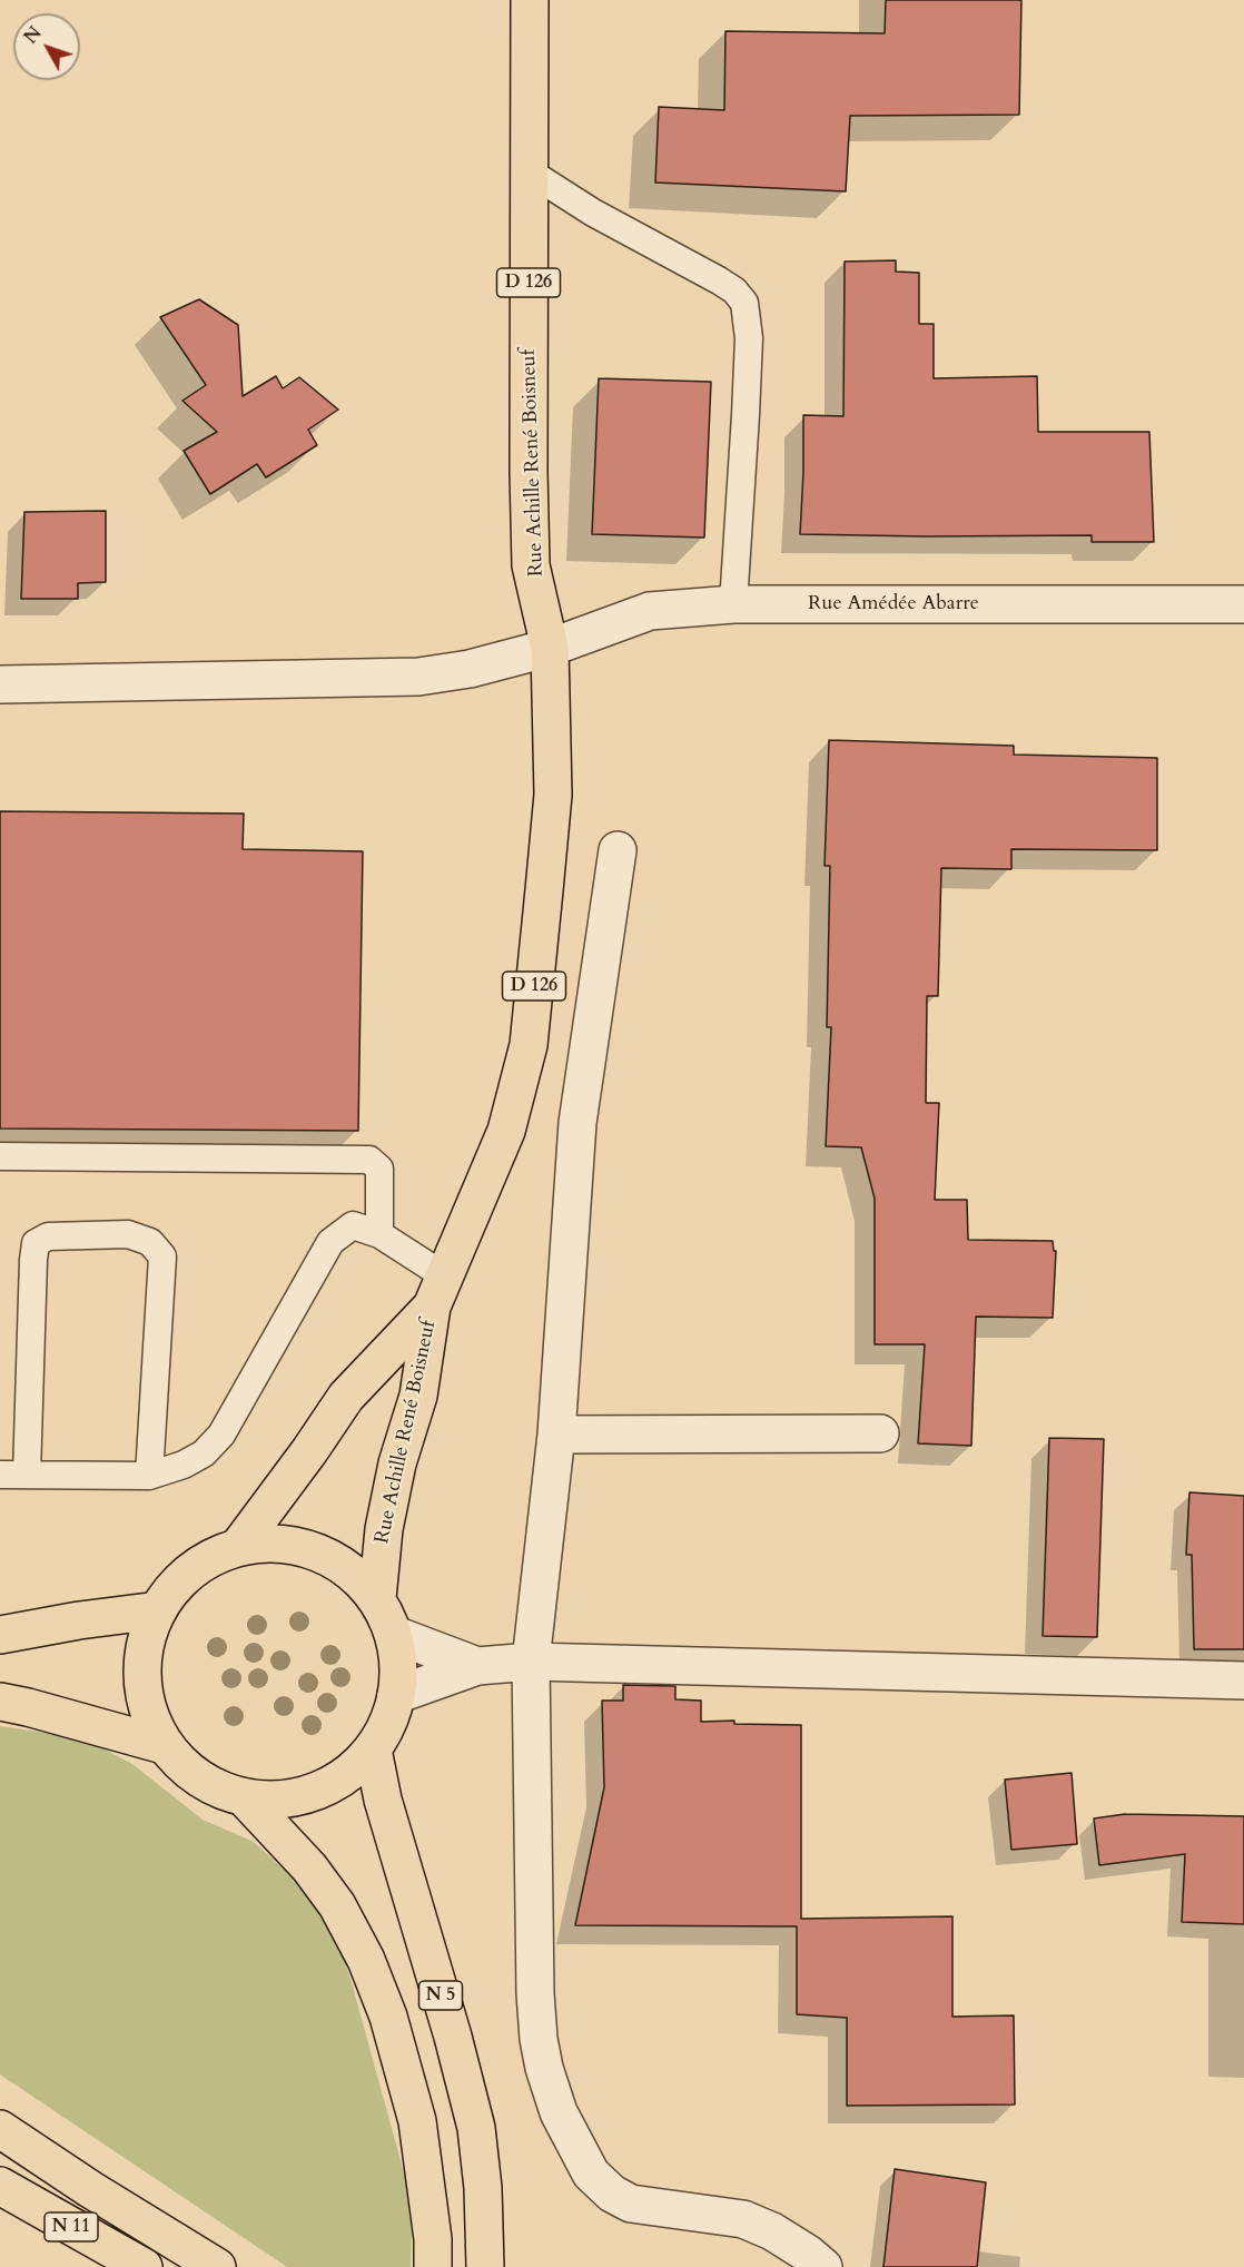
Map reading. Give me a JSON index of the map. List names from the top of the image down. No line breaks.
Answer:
{"streets":{"main road":["D 126","Rue Achille René Boisneuf","N 5","N 11"],"street":["Rue Amédée Abarre"]},"crossings":[["Rue Achille René Boisneuf","Rue Amédée Abarre"]],"north":"top left"}
